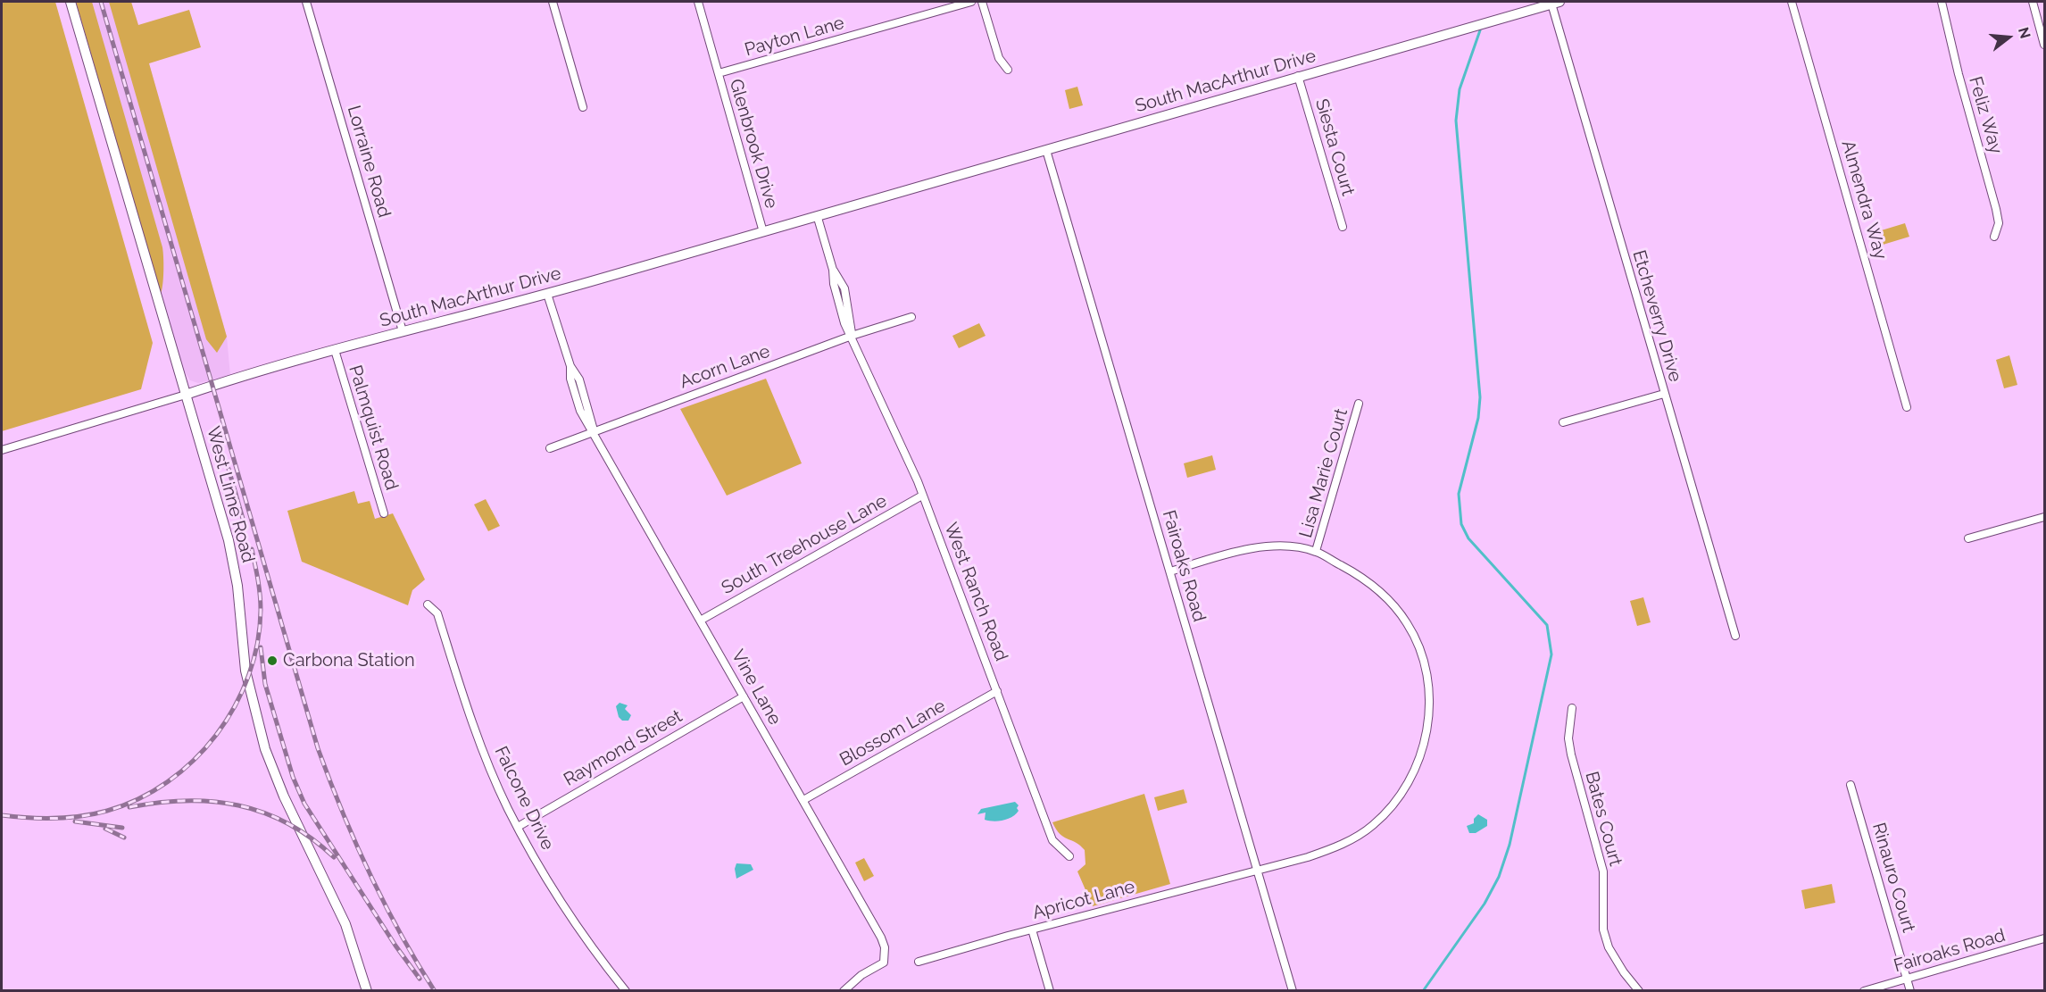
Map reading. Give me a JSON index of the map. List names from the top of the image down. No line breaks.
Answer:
{"streets":{"street":["Payton Lane","South MacArthur Drive","Feliz Way","Glenbrook Drive","Siesta Court","Lorraine Road","Almendra Way","Etcheverry Drive","Acorn Lane","Palmquist Road","Lisa Marie Court","West Linne Road","South Treehouse Lane","Fairoaks Road","West Ranch Road","Vine Lane","Blossom Lane","Raymond Street","Falcone Drive","Bates Court","Rinauro Court","Apricot Lane"]},"crossings":[["Payton Lane","Glenbrook Drive"],["South MacArthur Drive","Glenbrook Drive"],["South MacArthur Drive","Siesta Court"],["South MacArthur Drive","Lorraine Road"],["South MacArthur Drive","Etcheverry Drive"],["South MacArthur Drive","Palmquist Road"],["South MacArthur Drive","West Linne Road"],["South MacArthur Drive","Fairoaks Road"],["South MacArthur Drive","West Ranch Road"],["South MacArthur Drive","Vine Lane"],["Acorn Lane","West Ranch Road"],["Acorn Lane","Vine Lane"],["Lisa Marie Court","Apricot Lane"],["South Treehouse Lane","West Ranch Road"],["South Treehouse Lane","Vine Lane"],["Fairoaks Road","Rinauro Court"],["Fairoaks Road","Apricot Lane"],["West Ranch Road","Blossom Lane"],["Vine Lane","Blossom Lane"],["Vine Lane","Raymond Street"],["Raymond Street","Falcone Drive"]],"places":["Carbona Station"],"north":"right"}
